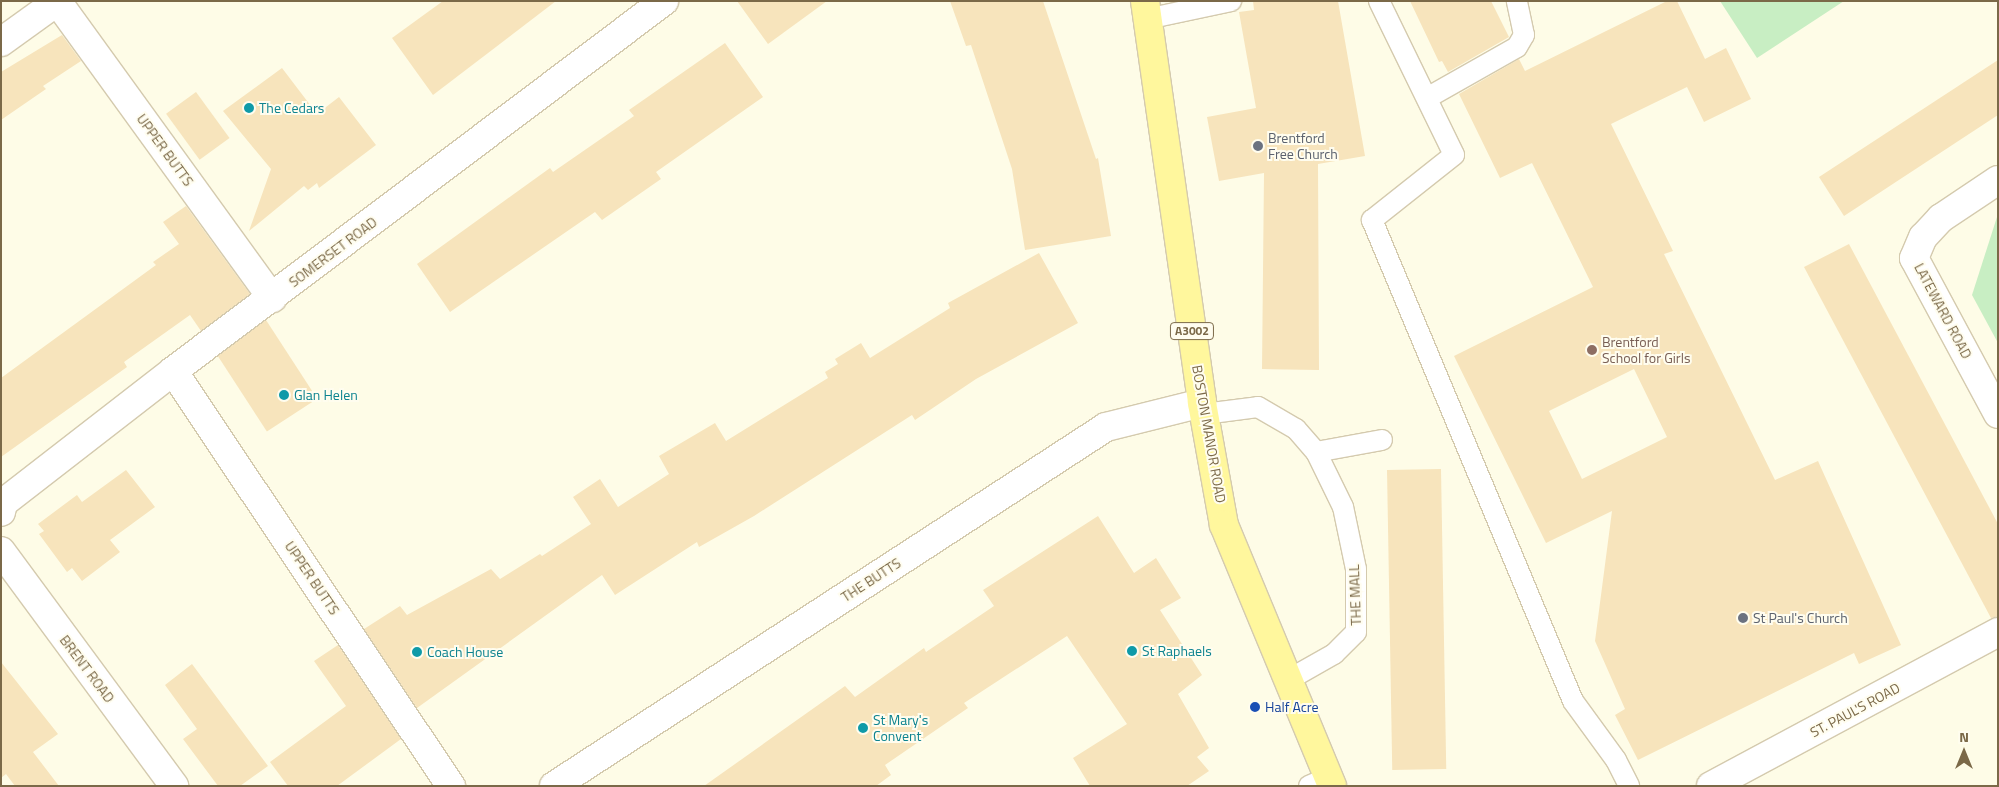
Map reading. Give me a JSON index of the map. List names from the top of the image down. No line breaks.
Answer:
{"streets":{"main road":["A3002","BOSTON MANOR ROAD"],"street":["UPPER BUTTS","SOMERSET ROAD","LATEWARD ROAD","THE BUTTS","BRENT ROAD","ST. PAUL'S ROAD"],"lane":["THE MALL"]},"crossings":[["UPPER BUTTS","SOMERSET ROAD"],["A3002","BOSTON MANOR ROAD"],["A3002","THE MALL"],["BOSTON MANOR ROAD","THE BUTTS"],["BOSTON MANOR ROAD","THE MALL"],["THE BUTTS","THE MALL"]],"places":["The Cedars","Brentford Free Church","Brentford School for Girls","Glan Helen","St Paul's Church","St Raphaels","Coach House","Half Acre","St Mary's Convent"],"north":"top"}
